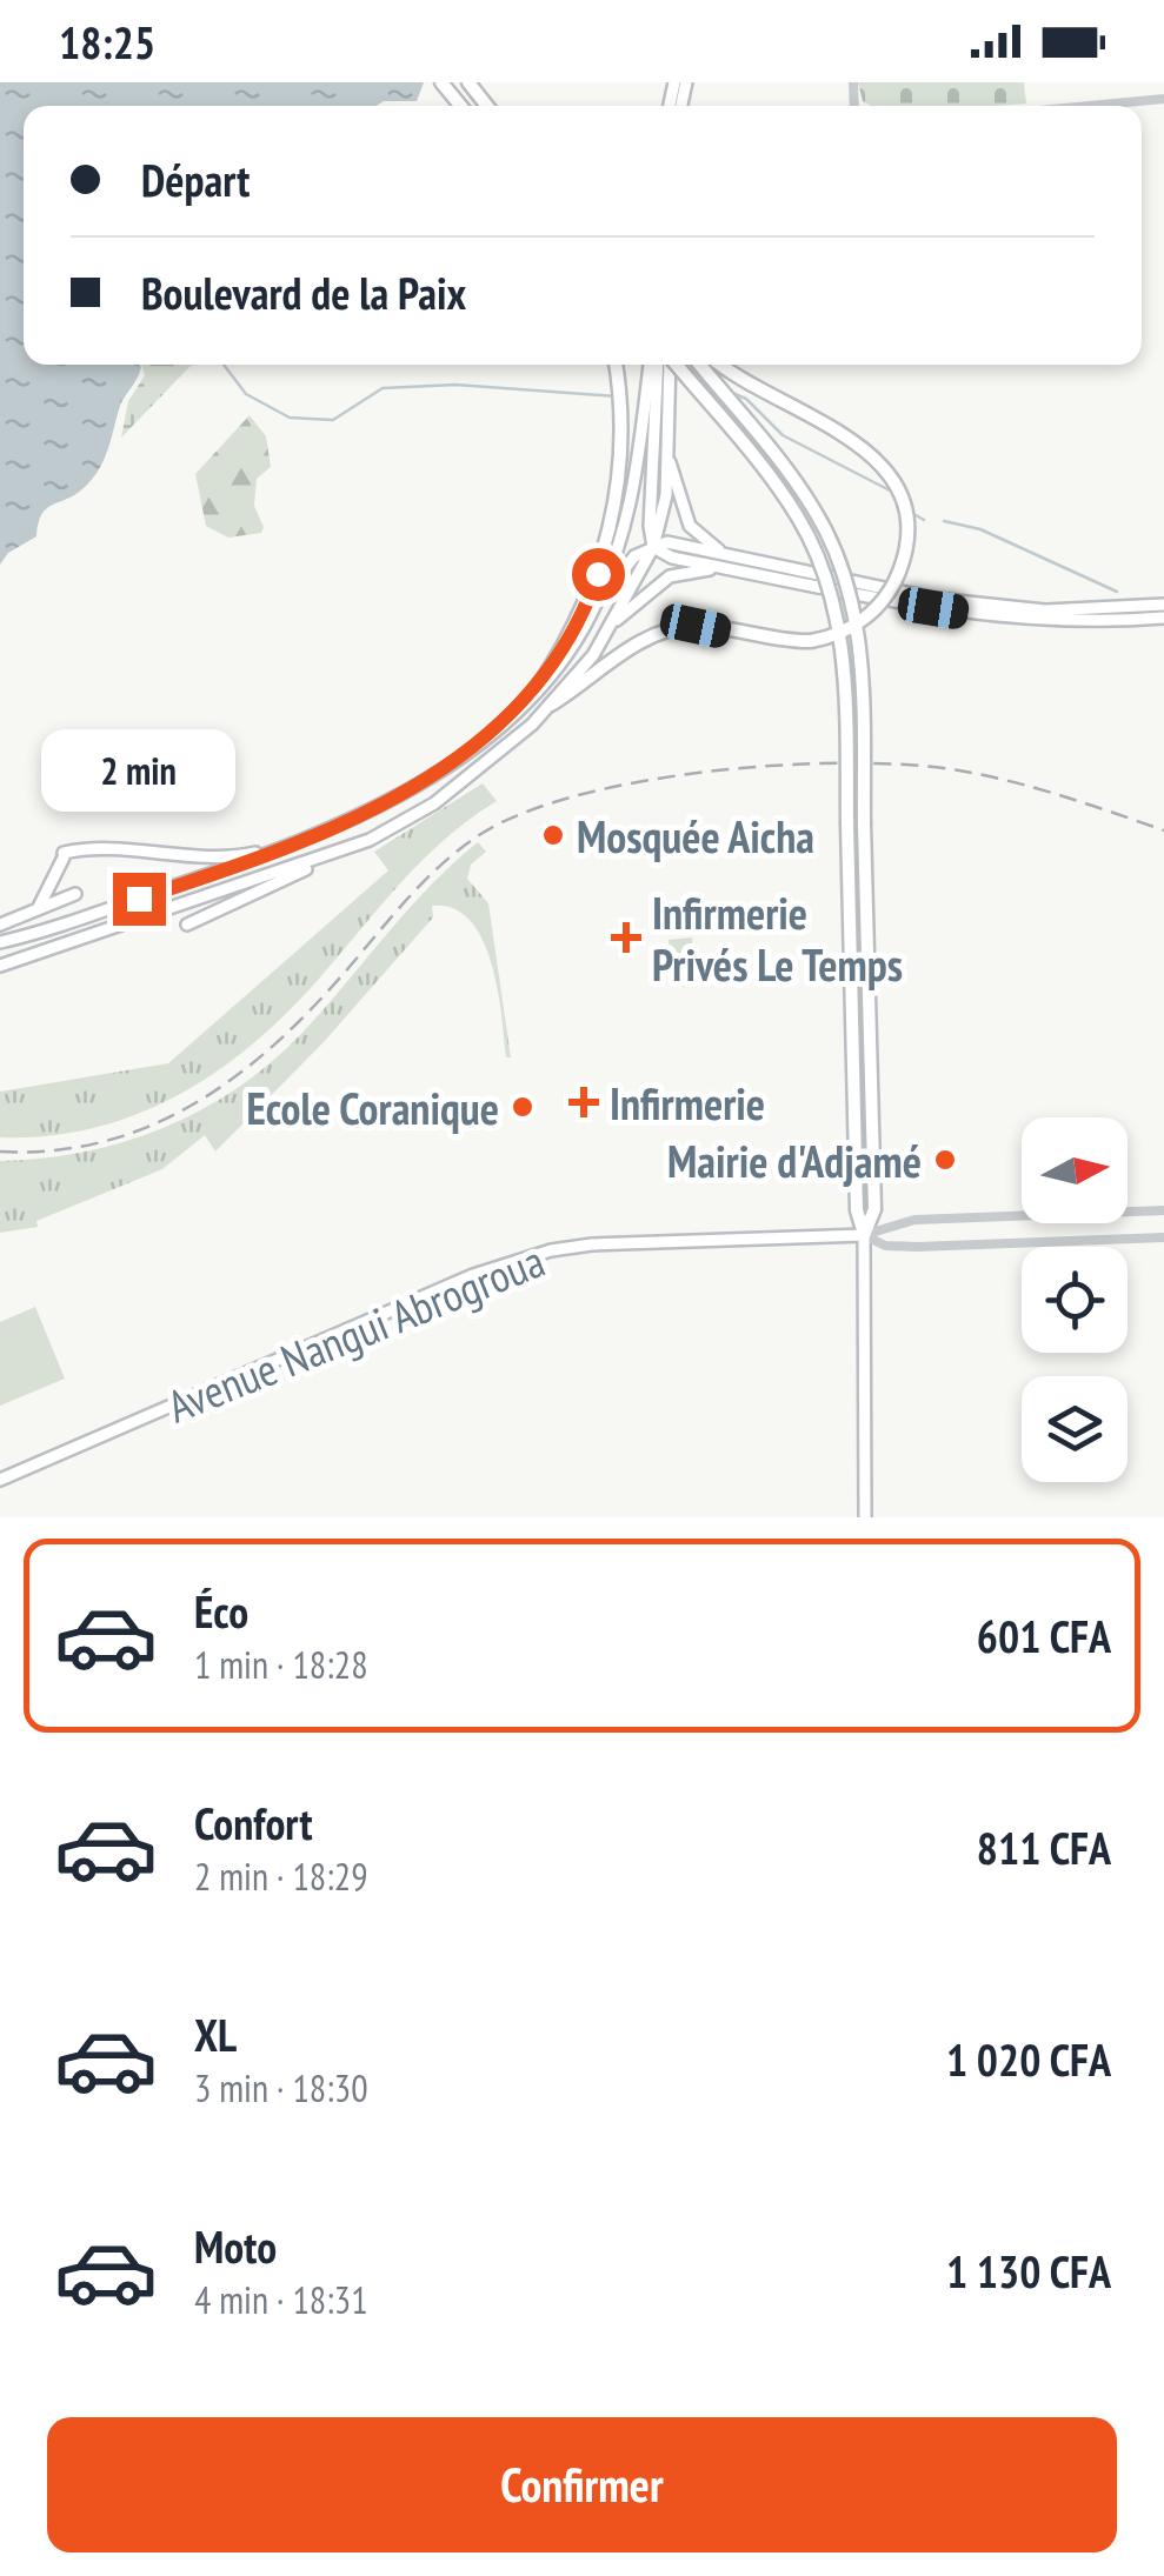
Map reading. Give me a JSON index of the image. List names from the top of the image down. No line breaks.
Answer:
{"streets":{"main road":["Avenue Nangui Abrogroua"]},"places":{"other":["Mosquée Aicha","Ecole Coranique","Mairie d'Adjamé"],"health":["Infirmerie Privés Le Temps","Infirmerie"]},"north":"right","page":{"status":"18:25","banner":["Départ","Boulevard de la Paix"],"bubble":"2 min","list":[{"name":"Éco","note":"1 min · 18:28","value":"601 CFA"},{"name":"Confort","note":"2 min · 18:29","value":"811 CFA"},{"name":"XL","note":"3 min · 18:30","value":"1 020 CFA"},{"name":"Moto","note":"4 min · 18:31","value":"1 130 CFA"}],"buttons":"Confirmer"}}
